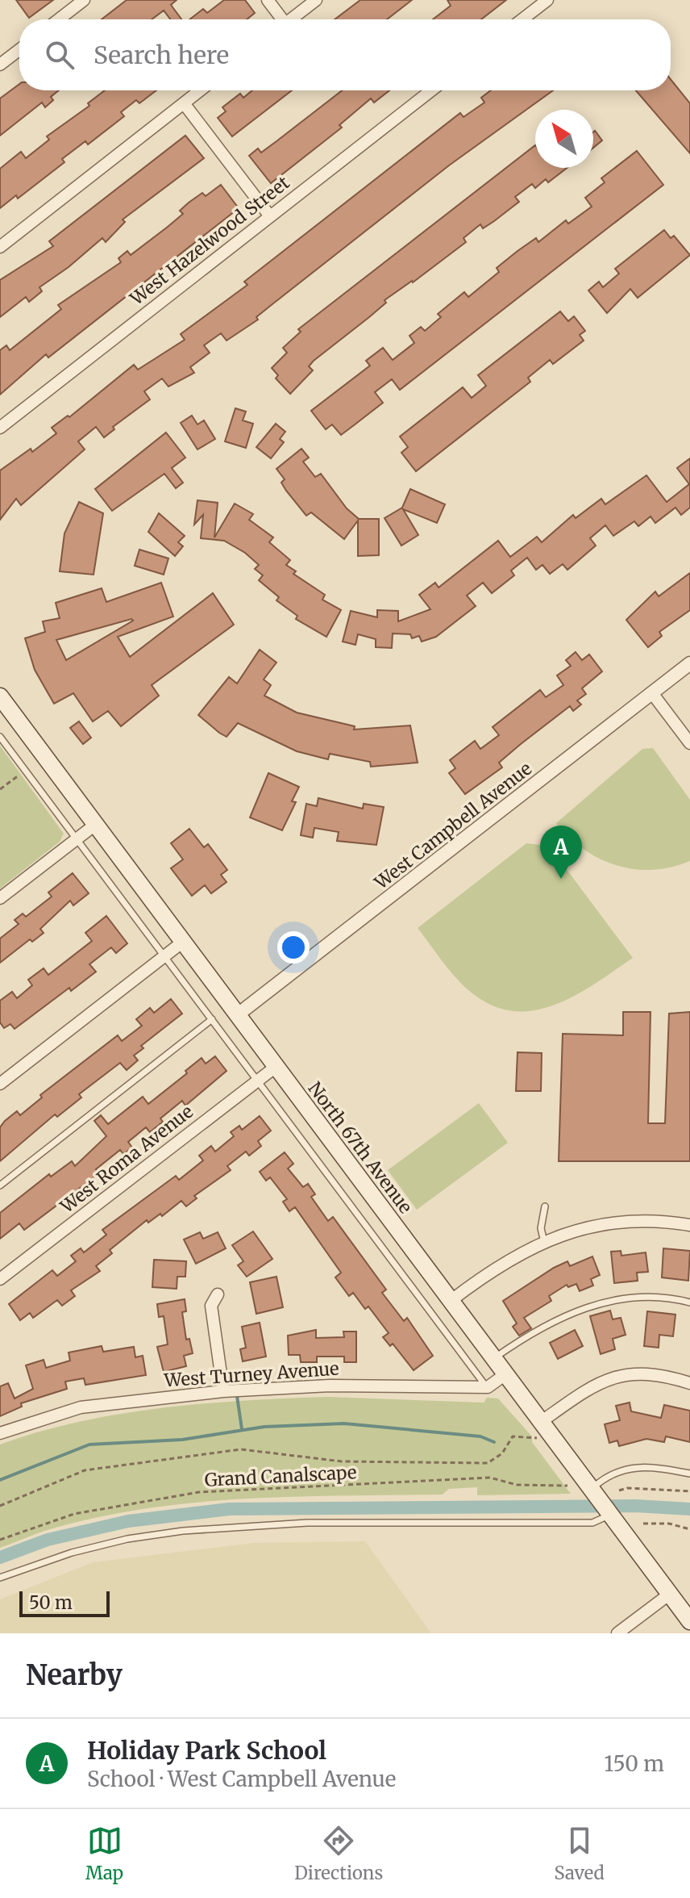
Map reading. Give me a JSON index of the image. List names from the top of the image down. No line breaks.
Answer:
{"streets":{"main road":["North 67th Avenue"],"street":["West Hazelwood Street","West Campbell Avenue","West Roma Avenue","West Turney Avenue"],"path":["Grand Canalscape"]},"crossings":[["West Campbell Avenue","North 67th Avenue"],["North 67th Avenue","West Roma Avenue"]],"scale_bar":"50 m","north":"top left","page":{"search":"Search here","pins":"A","scale":"50 m","heading":"Nearby","list":[{"mark":"A","name":"Holiday Park School","note":"School · West Campbell Avenue","value":"150 m"}],"nav":["Map","Directions","Saved"]}}
